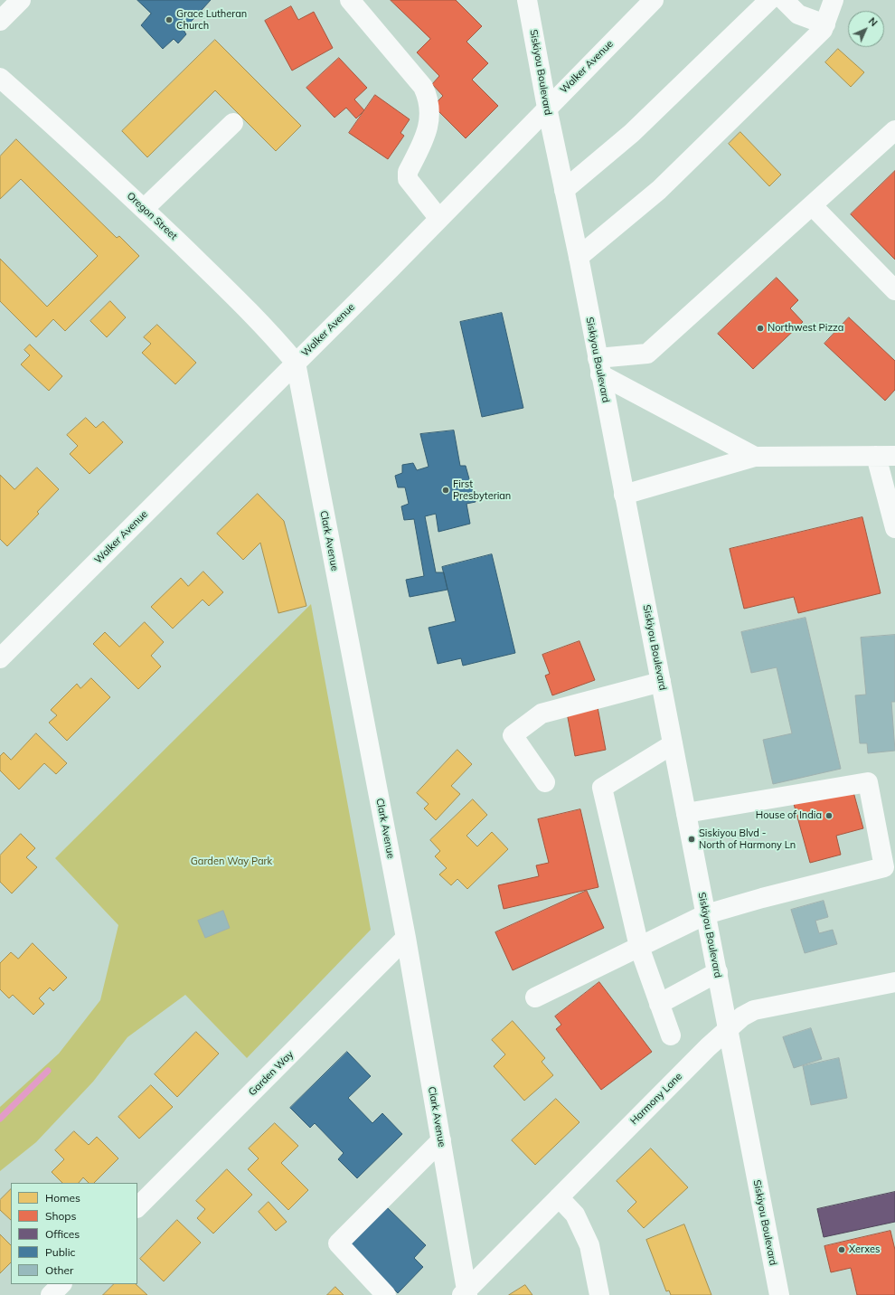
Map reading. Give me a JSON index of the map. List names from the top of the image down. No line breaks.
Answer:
{"streets":{"street":["Walker Avenue","Siskiyou Boulevard","Oregon Street","Clark Avenue","Garden Way","Harmony Lane"]},"crossings":[["Walker Avenue","Siskiyou Boulevard"],["Walker Avenue","Oregon Street"],["Walker Avenue","Clark Avenue"],["Siskiyou Boulevard","Harmony Lane"],["Oregon Street","Clark Avenue"],["Clark Avenue","Garden Way"],["Clark Avenue","Harmony Lane"]],"parks":["Garden Way Park"],"places":["Grace Lutheran Church","Northwest Pizza","First Presbyterian","House of India","Siskiyou Blvd - North of Harmony Ln","Xerxes"],"legend":["Homes","Shops","Offices","Public","Other"],"north":"top right"}
